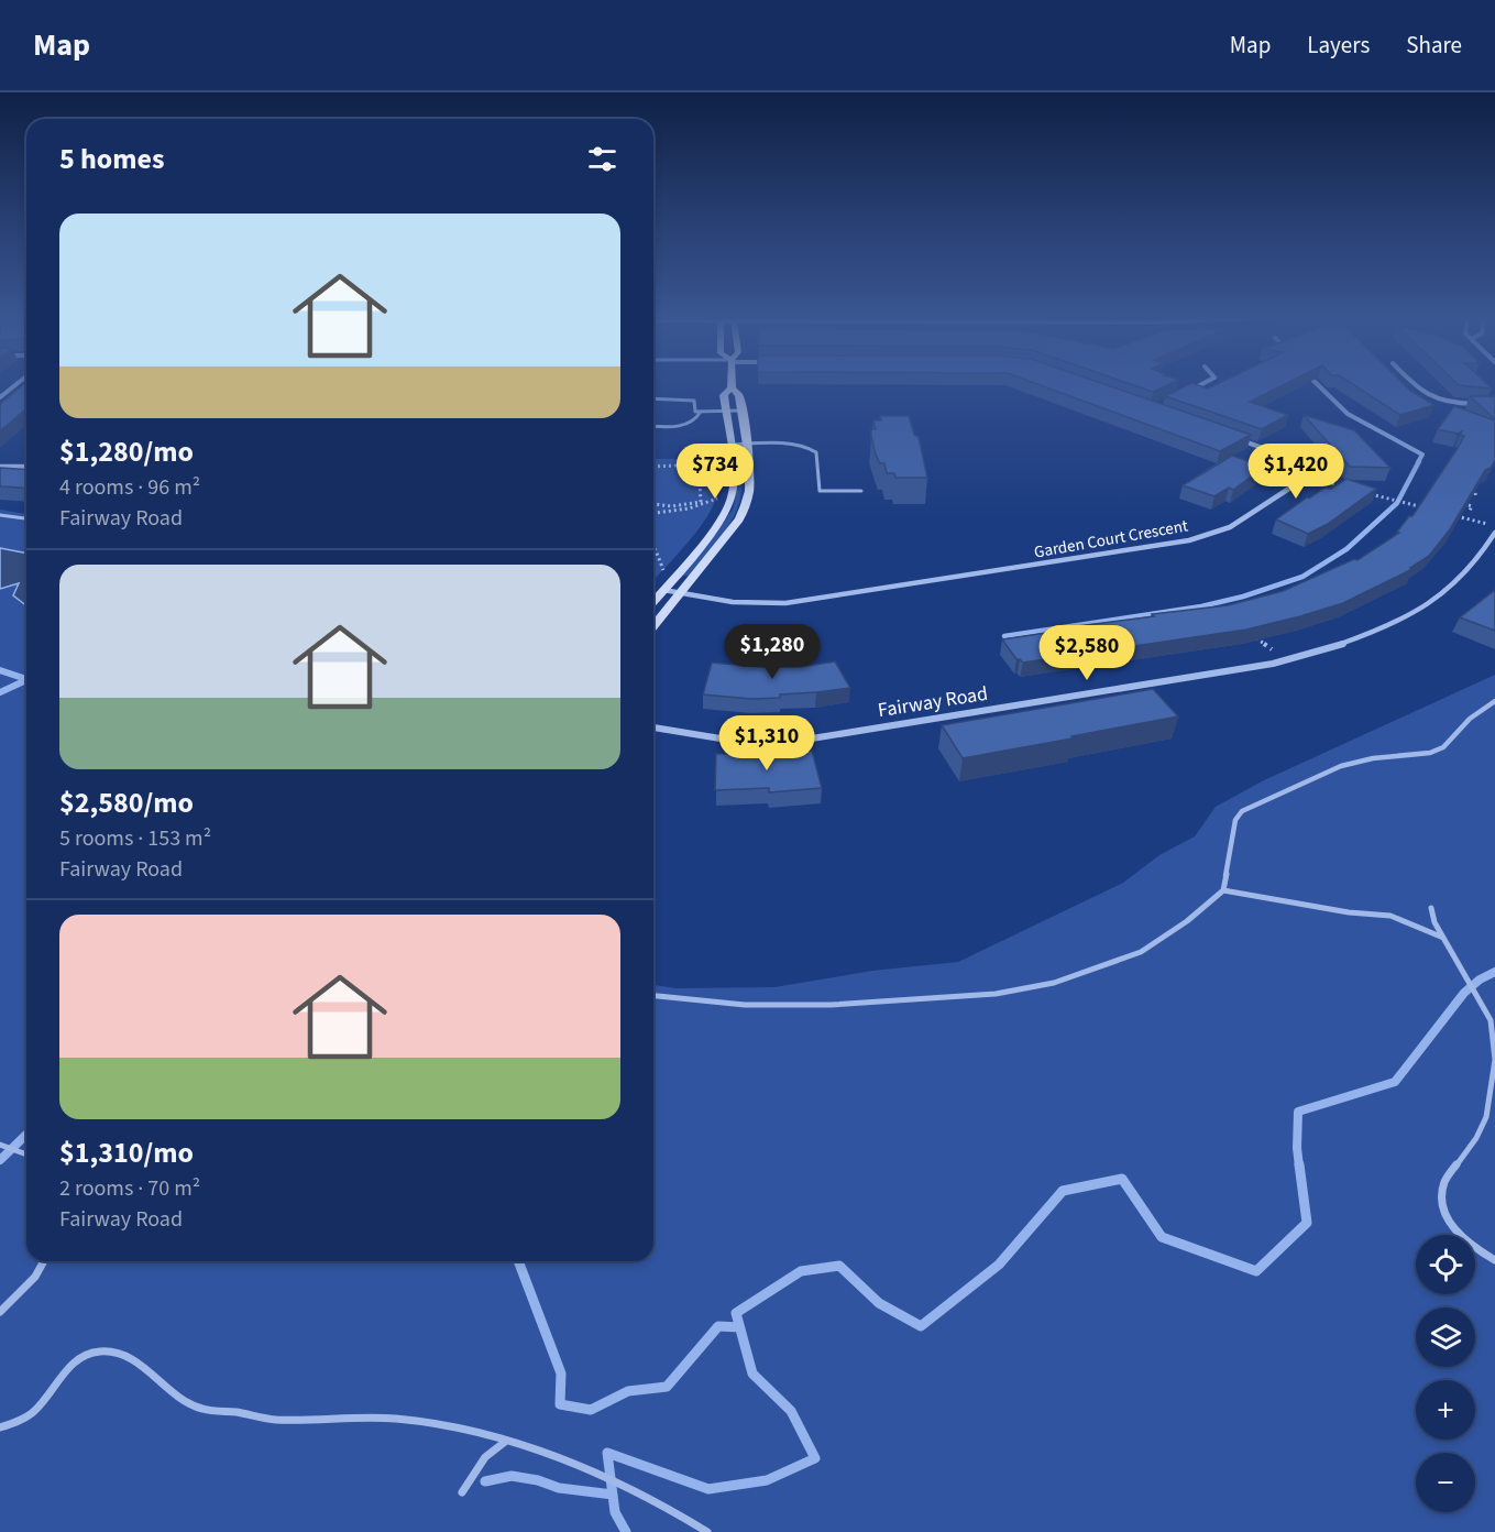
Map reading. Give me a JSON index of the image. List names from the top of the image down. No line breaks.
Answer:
{"streets":{"street":["Garden Court Crescent","Fairway Road"]},"page":{"header":"Map","nav":["Map","Layers","Share"],"heading":"5 homes","list":[{"name":"$1,280/mo","note":"4 rooms · 96 m² · Fairway Road"},{"name":"$2,580/mo","note":"5 rooms · 153 m² · Fairway Road"},{"name":"$1,310/mo","note":"2 rooms · 70 m² · Fairway Road"}],"price":["$734","$1,420","$1,280","$2,580","$1,310"],"map_buttons":["+","−"]}}
